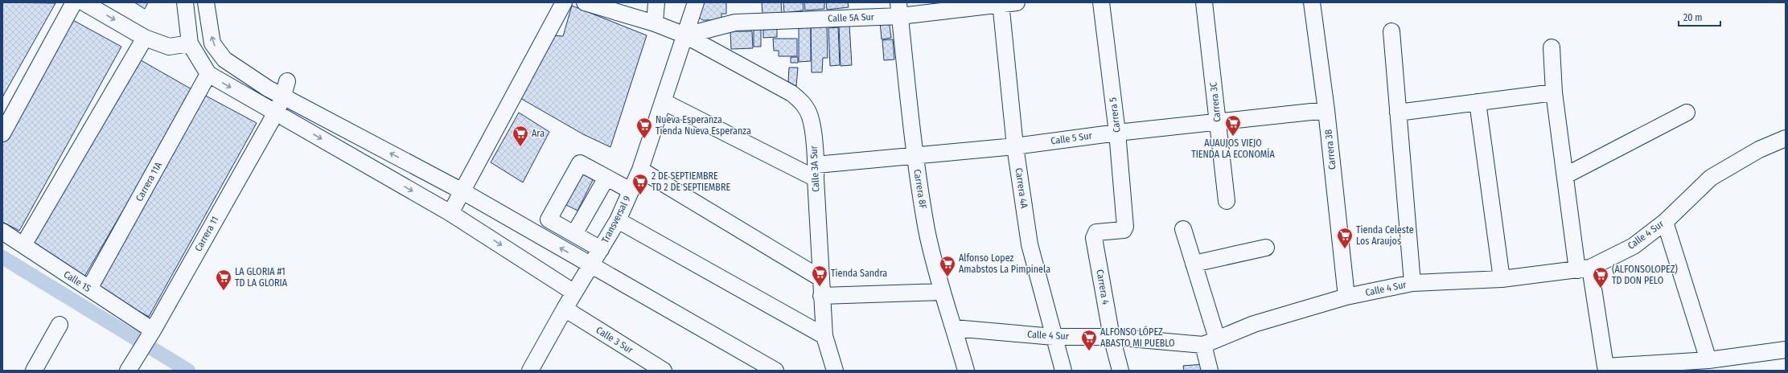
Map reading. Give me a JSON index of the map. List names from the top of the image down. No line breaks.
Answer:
{"streets":{"street":["Calle 5A Sur","Carrera 3C","Carrera 5","Calle 5 Sur","Carrera 3B","Calle 3A Sur","Carrera 11A","Carrera 4A","Carrera 8F","Transversal 9","Carrera 11","Calle 4 Sur","Calle 1S","Carrera 4","Calle 3 Sur"]},"crossings":[["Calle 5A Sur","Calle 3A Sur"],["Calle 5A Sur","Carrera 4A"],["Calle 5A Sur","Carrera 8F"],["Calle 5A Sur","Transversal 9"],["Carrera 3C","Calle 5 Sur"],["Carrera 5","Calle 5 Sur"],["Carrera 5","Carrera 4"],["Calle 5 Sur","Carrera 3B"],["Calle 5 Sur","Calle 3A Sur"],["Calle 5 Sur","Carrera 4A"],["Calle 5 Sur","Carrera 8F"],["Carrera 3B","Calle 4 Sur"],["Calle 3A Sur","Transversal 9"],["Carrera 11A","Calle 1S"],["Carrera 4A","Calle 4 Sur"],["Carrera 8F","Calle 4 Sur"],["Transversal 9","Calle 3 Sur"],["Carrera 11","Calle 1S"],["Calle 4 Sur","Carrera 4"]],"places":{"supermarket":["AUAUJOS VIEJO TIENDA LA ECONOMÍA","Nueva Esperanza Tienda Nueva Esperanza","Ara","2 DE SEPTIEMBRE TD 2 DE SEPTIEMBRE","Tienda Celeste Los Araujos","Alfonso Lopez Amabstos La Pimpinela","Tienda Sandra","(ALFONSOLOPEZ) TD DON PELO","LA GLORIA #1 TD LA GLORIA","ALFONSO LÓPEZ ABASTO MI PUEBLO"]},"scale_bar":"20 m"}
